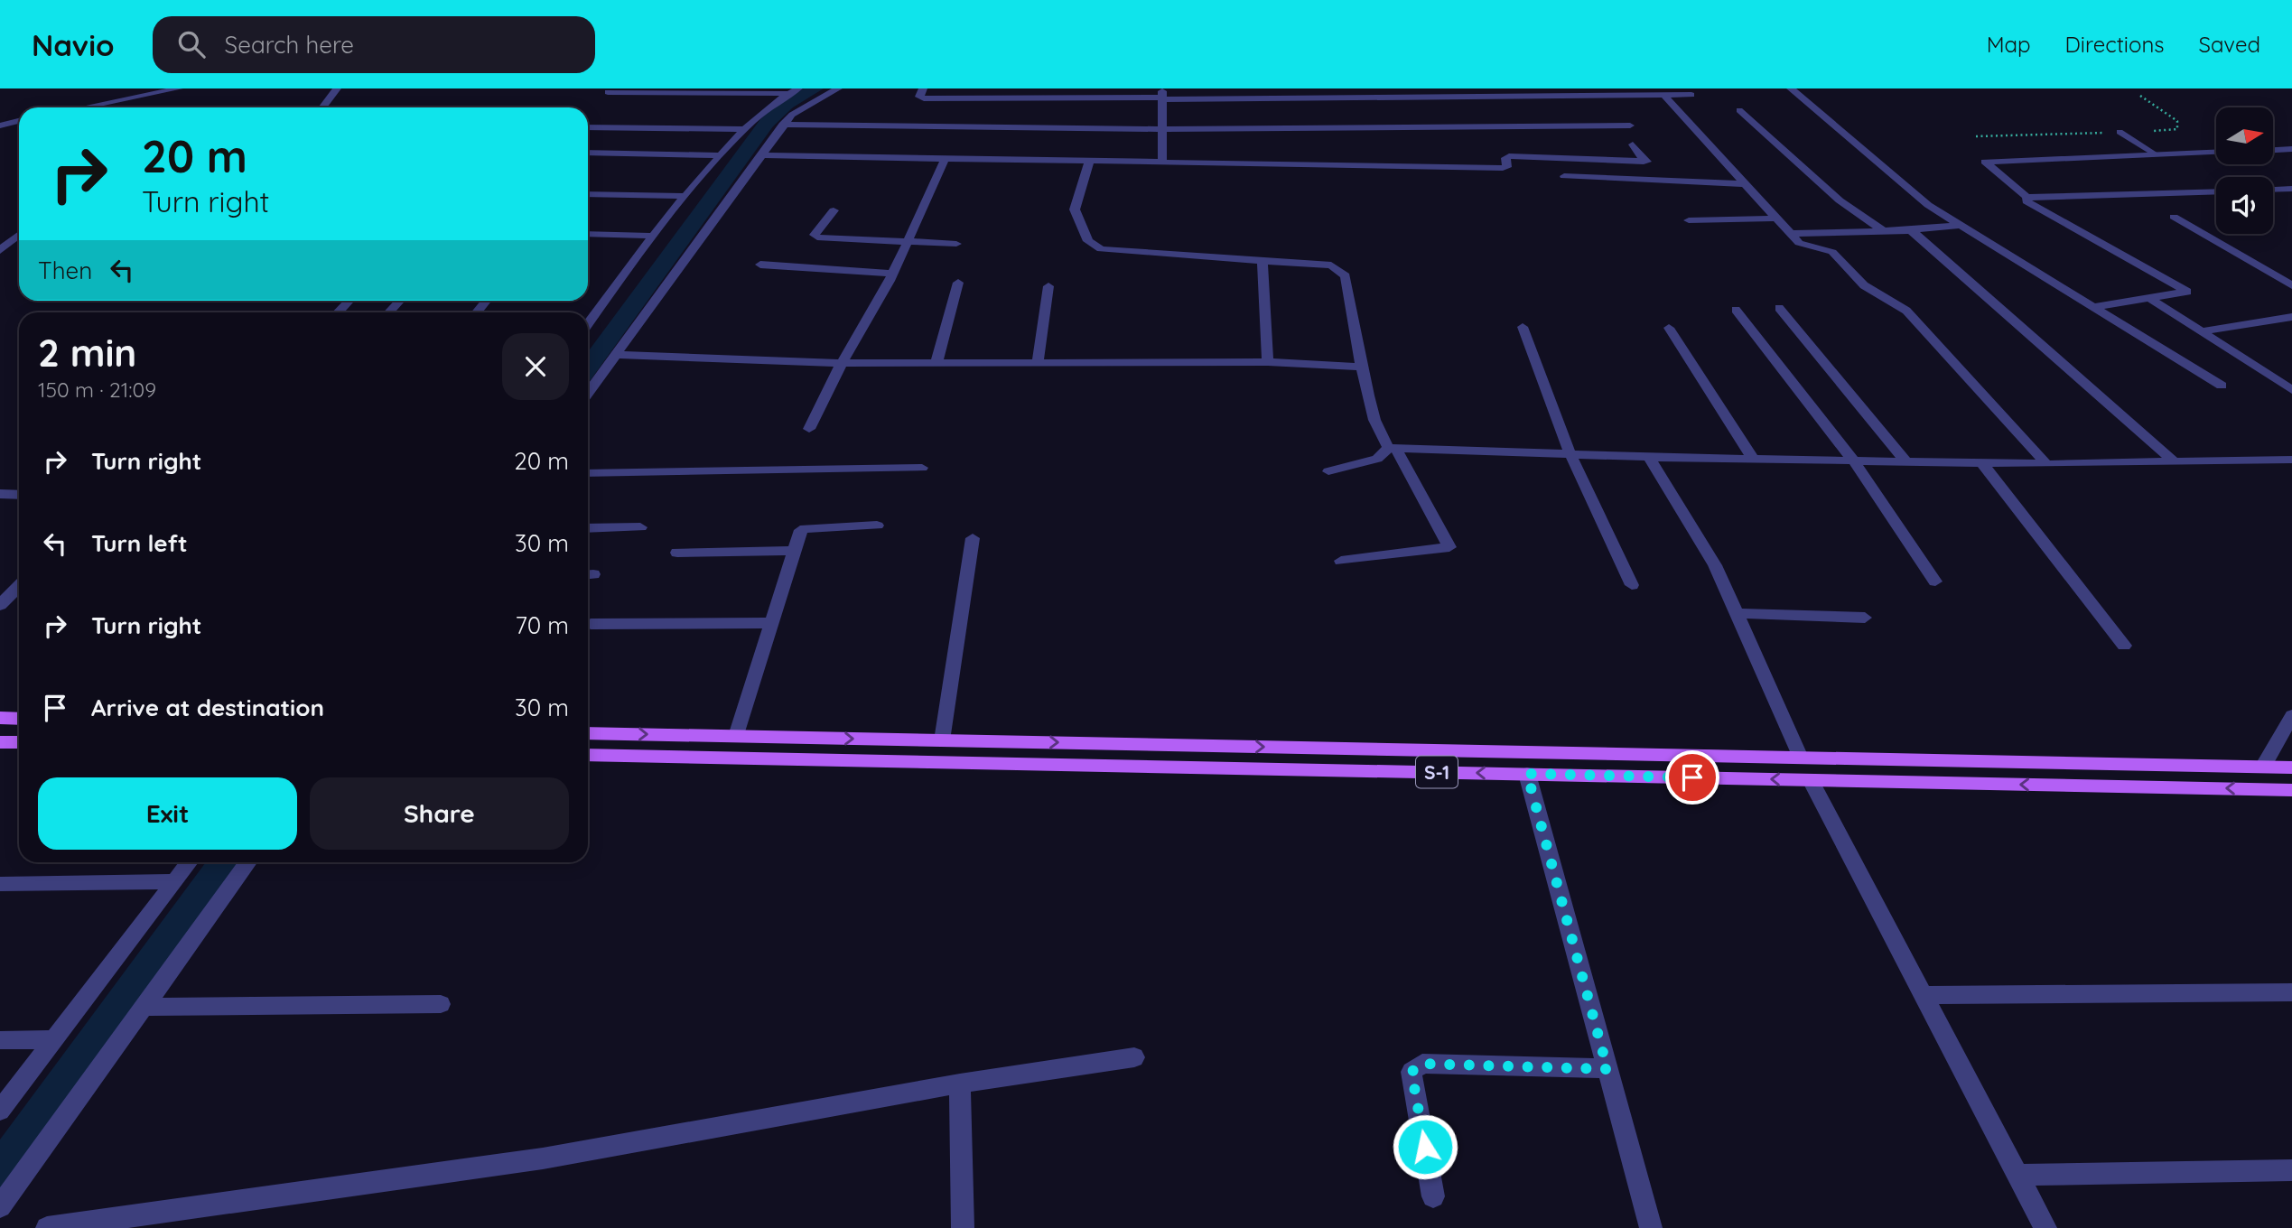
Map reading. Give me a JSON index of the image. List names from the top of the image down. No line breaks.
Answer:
{"streets":{"main road":["S-1"]},"north":"right","page":{"header":"Navio","search":"Search here","nav":["Map","Directions","Saved"],"turn":["20 m","Turn right"],"then":"Then","heading":["2 min","150 m · 21:09"],"list":[{"name":"Turn right","value":"20 m"},{"name":"Turn left","value":"30 m"},{"name":"Turn right","value":"70 m"},{"name":"Arrive at destination","value":"30 m"}],"buttons":["Exit","Share"]}}
